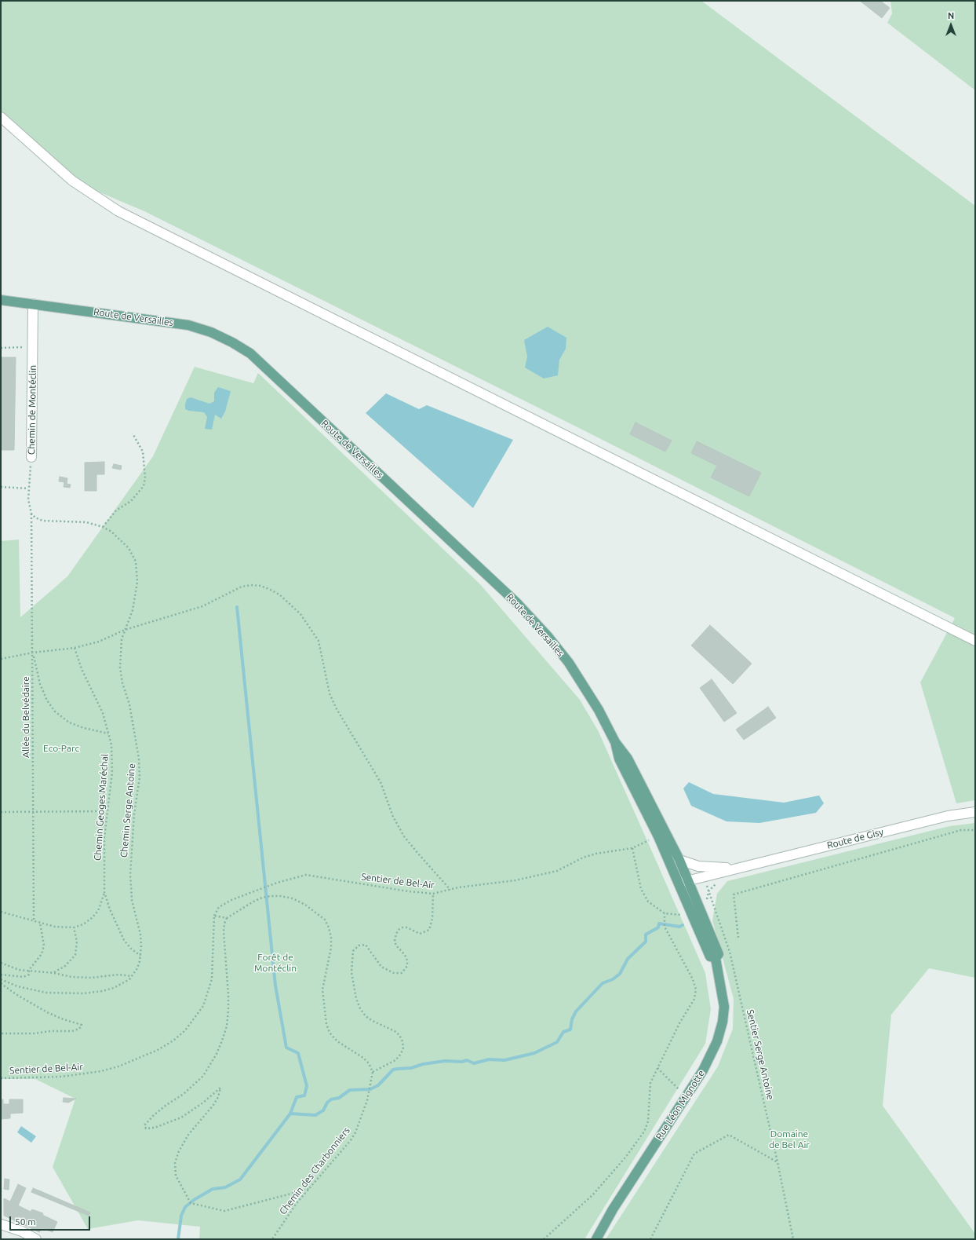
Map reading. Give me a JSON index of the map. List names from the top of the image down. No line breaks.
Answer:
{"streets":{"main road":["Route de Versailles","Rue Léon Mignotte"],"street":["Chemin de Montéclin","Route de Gisy"],"path":["Allée du Belvédaire","Chemin Geoges Maréchal","Chemin Serge Antoine","Sentier de Bel-Air","Sentier Serge Antoine","Chemin des Charbonniers"]},"crossings":[["Route de Versailles","Chemin de Montéclin"],["Route de Versailles","Route de Gisy"],["Route de Versailles","Sentier de Bel-Air"],["Route de Versailles","Rue Léon Mignotte"],["Chemin de Montéclin","Allée du Belvédaire"],["Chemin de Montéclin","Chemin Serge Antoine"],["Allée du Belvédaire","Chemin Serge Antoine"],["Route de Gisy","Sentier Serge Antoine"],["Route de Gisy","Rue Léon Mignotte"]],"parks":["Eco-Parc","Forêt de Montéclin","Domaine de Bel Air"],"scale_bar":"50 m","north":"top"}
